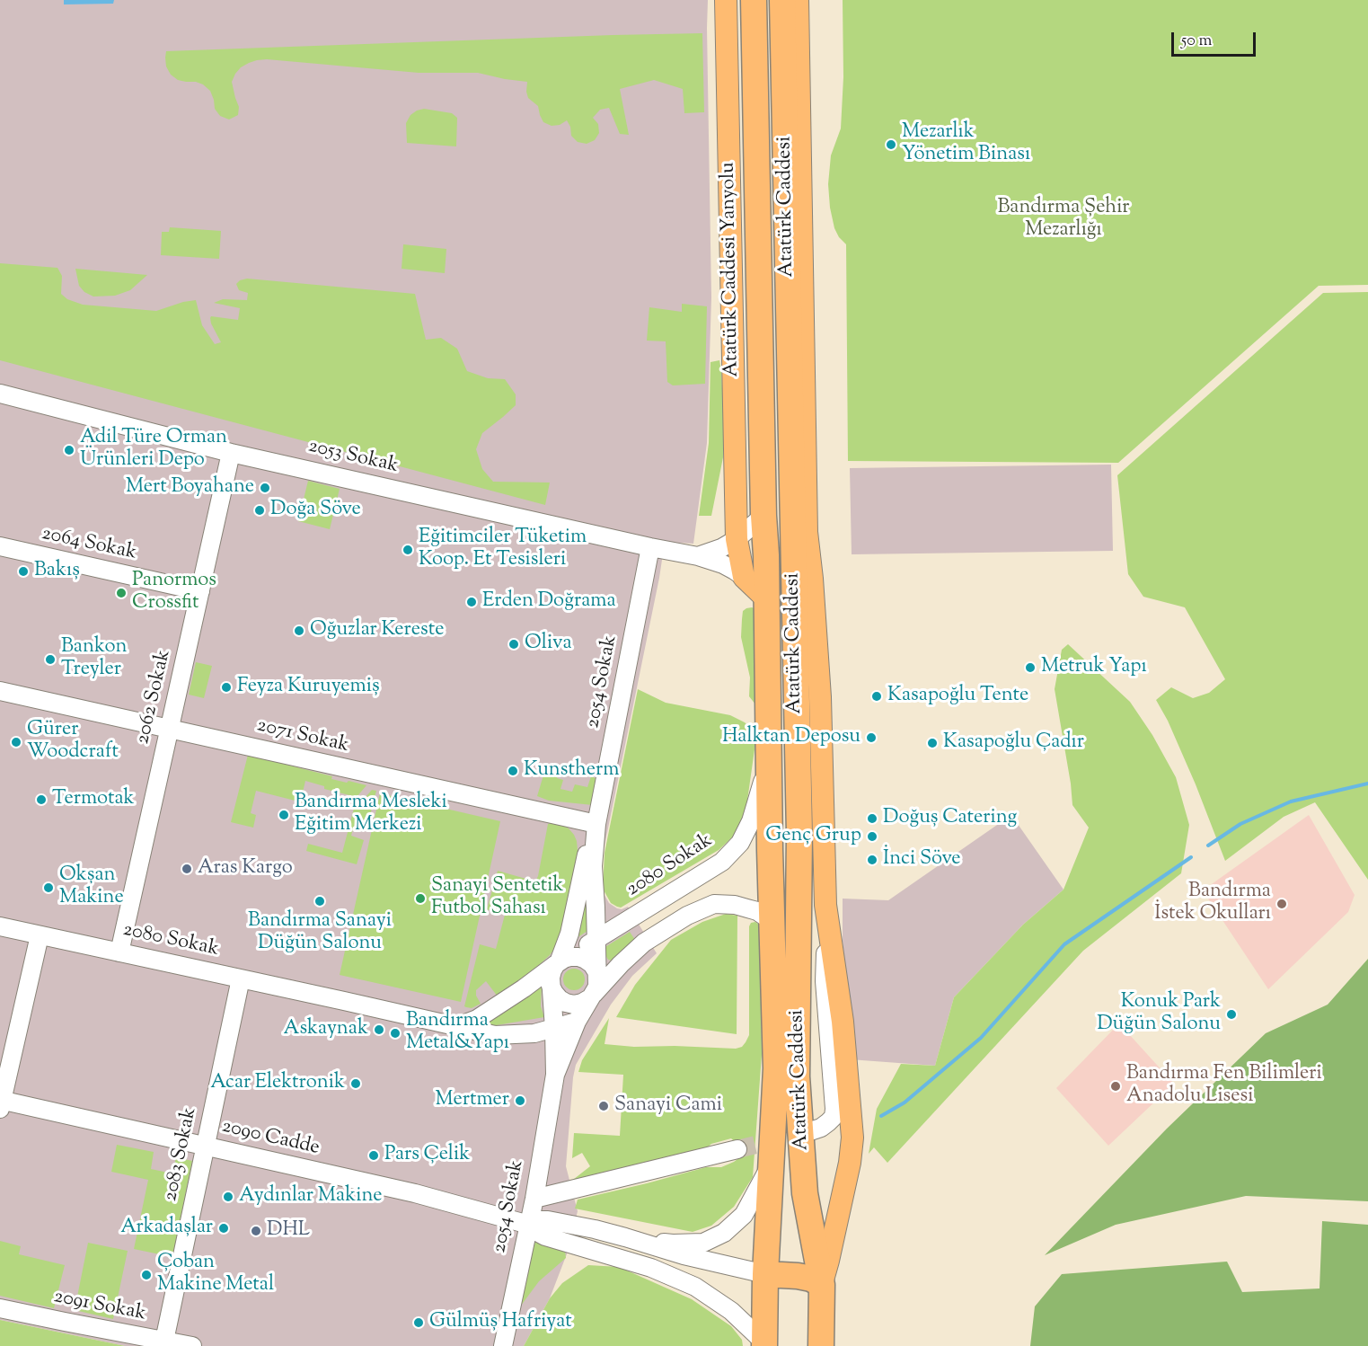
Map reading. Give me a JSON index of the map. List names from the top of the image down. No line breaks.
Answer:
{"streets":{"highway":["Atatürk Caddesi"],"main road":["Atatürk Caddesi Yanyolu"],"street":["2053 Sokak","2064 Sokak","2054 Sokak","2062 Sokak","2071 Sokak","2080 Sokak","2090 Cadde","2083 Sokak","2091 Sokak"]},"crossings":[["Atatürk Caddesi","2080 Sokak"],["Atatürk Caddesi","2090 Cadde"],["Atatürk Caddesi Yanyolu","2053 Sokak"],["2053 Sokak","2054 Sokak"],["2053 Sokak","2062 Sokak"],["2064 Sokak","2062 Sokak"],["2054 Sokak","2071 Sokak"],["2054 Sokak","2080 Sokak"],["2054 Sokak","2090 Cadde"],["2062 Sokak","2071 Sokak"],["2062 Sokak","2080 Sokak"],["2080 Sokak","2083 Sokak"],["2090 Cadde","2083 Sokak"],["2083 Sokak","2091 Sokak"]],"parks":["Bandırma Şehir Mezarlığı"],"places":["Mezarlık Yönetim Binası","Adil Türe Orman Ürünleri Depo","Mert Boyahane","Doğa Söve","Eğitimciler Tüketim Koop. Et Tesisleri","Bakış","Panormos Crossfit","Erden Doğrama","Oğuzlar Kereste","Oliva","Bankon Treyler","Metruk Yapı","Feyza Kuruyemiş","Kasapoğlu Tente","Halktan Deposu","Gürer Woodcraft","Kasapoğlu Çadır","Kunstherm","Termotak","Bandırma Mesleki Eğitim Merkezi","Doğuş Catering","Genç Grup","İnci Söve","Aras Kargo","Okşan Makine","Sanayi Sentetik Futbol Sahası","Bandırma Sanayi Düğün Salonu","Bandırma İstek Okulları","Konuk Park Düğün Salonu","Askaynak","Bandırma Metal&Yapı","Acar Elektronik","Bandırma Fen Bilimleri Anadolu Lisesi","Mertmer","Sanayi Cami","Pars Çelik","Aydınlar Makine","Arkadaşlar","DHL","Çoban Makine Metal","Gülmüş Hafriyat"],"scale_bar":"50 m"}
